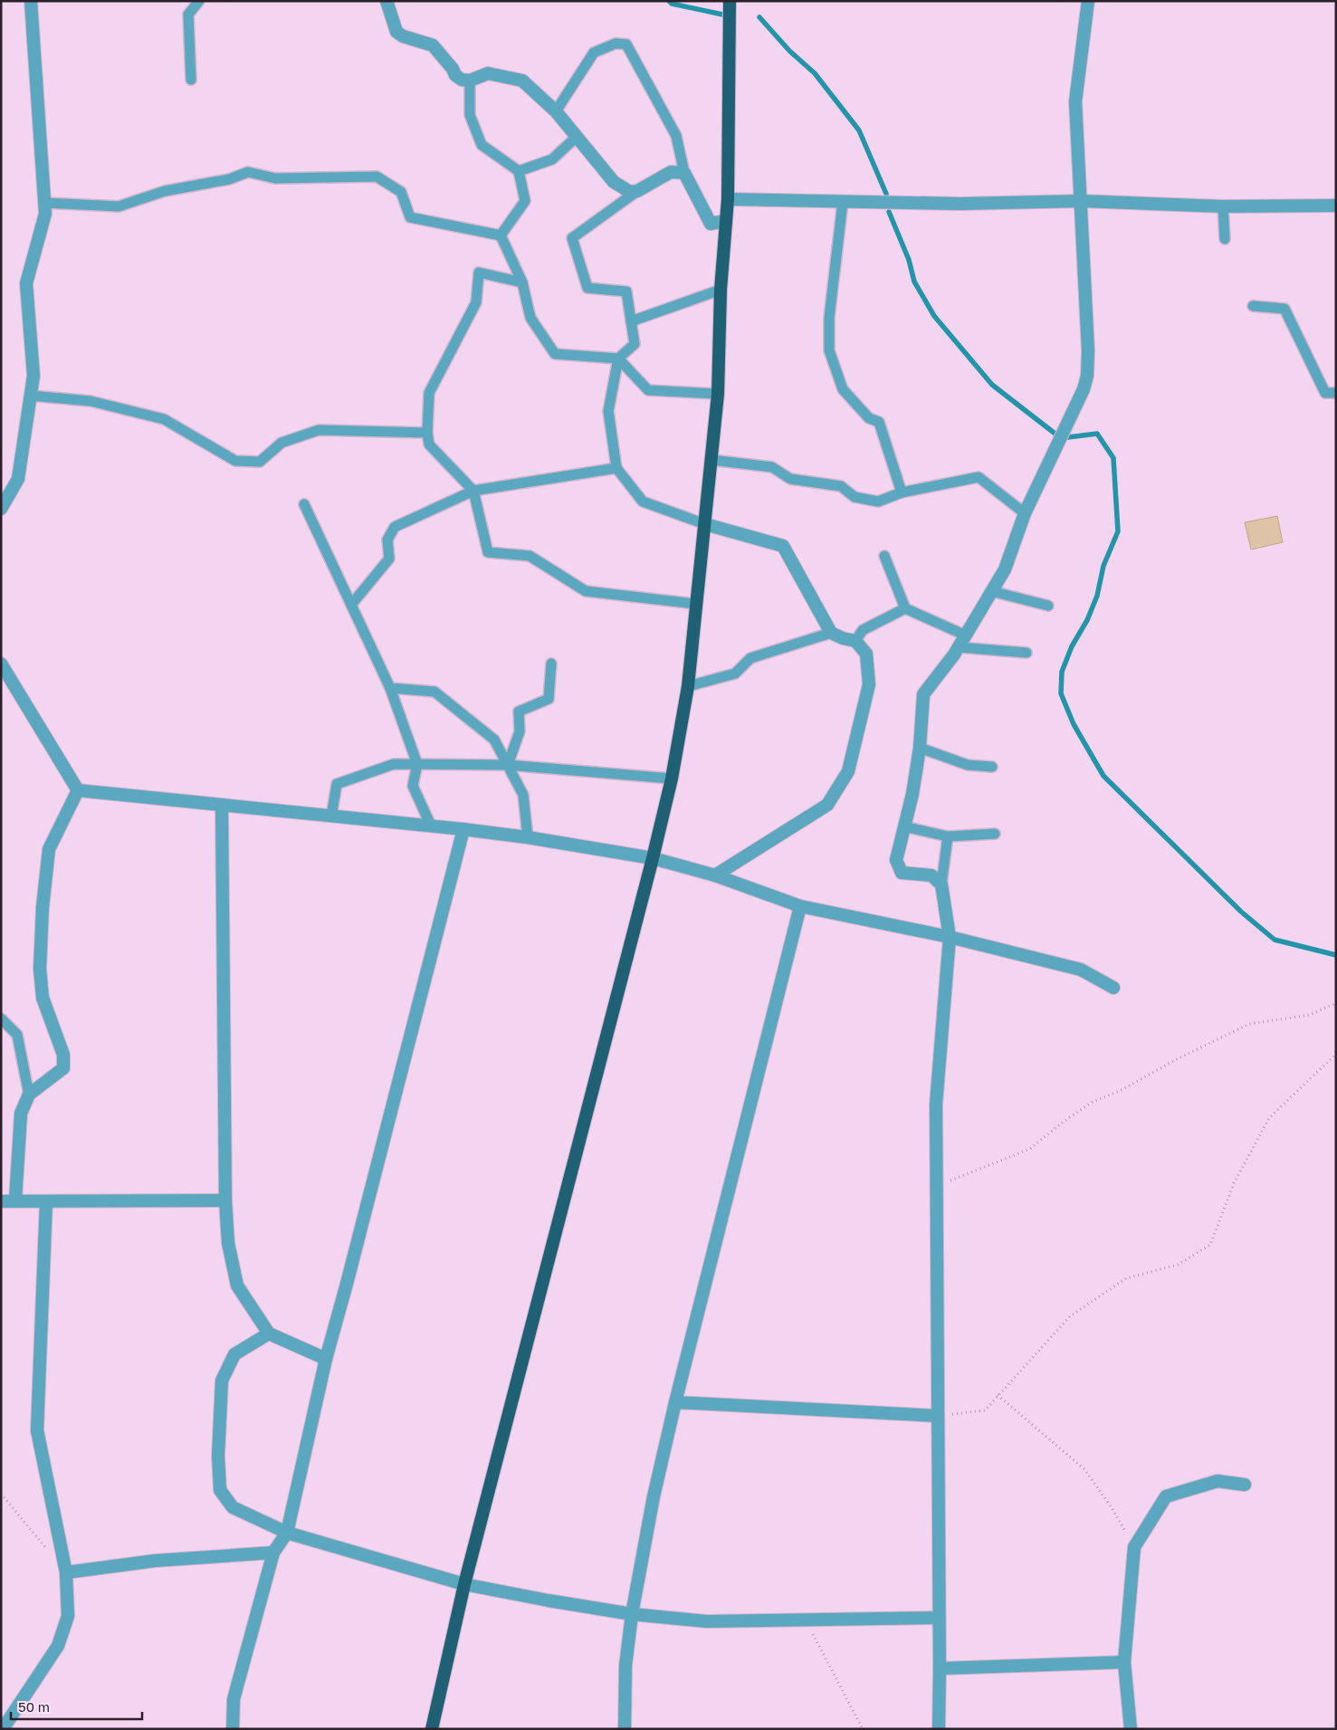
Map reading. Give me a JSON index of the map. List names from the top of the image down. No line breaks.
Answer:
{"scale_bar":"50 m"}
